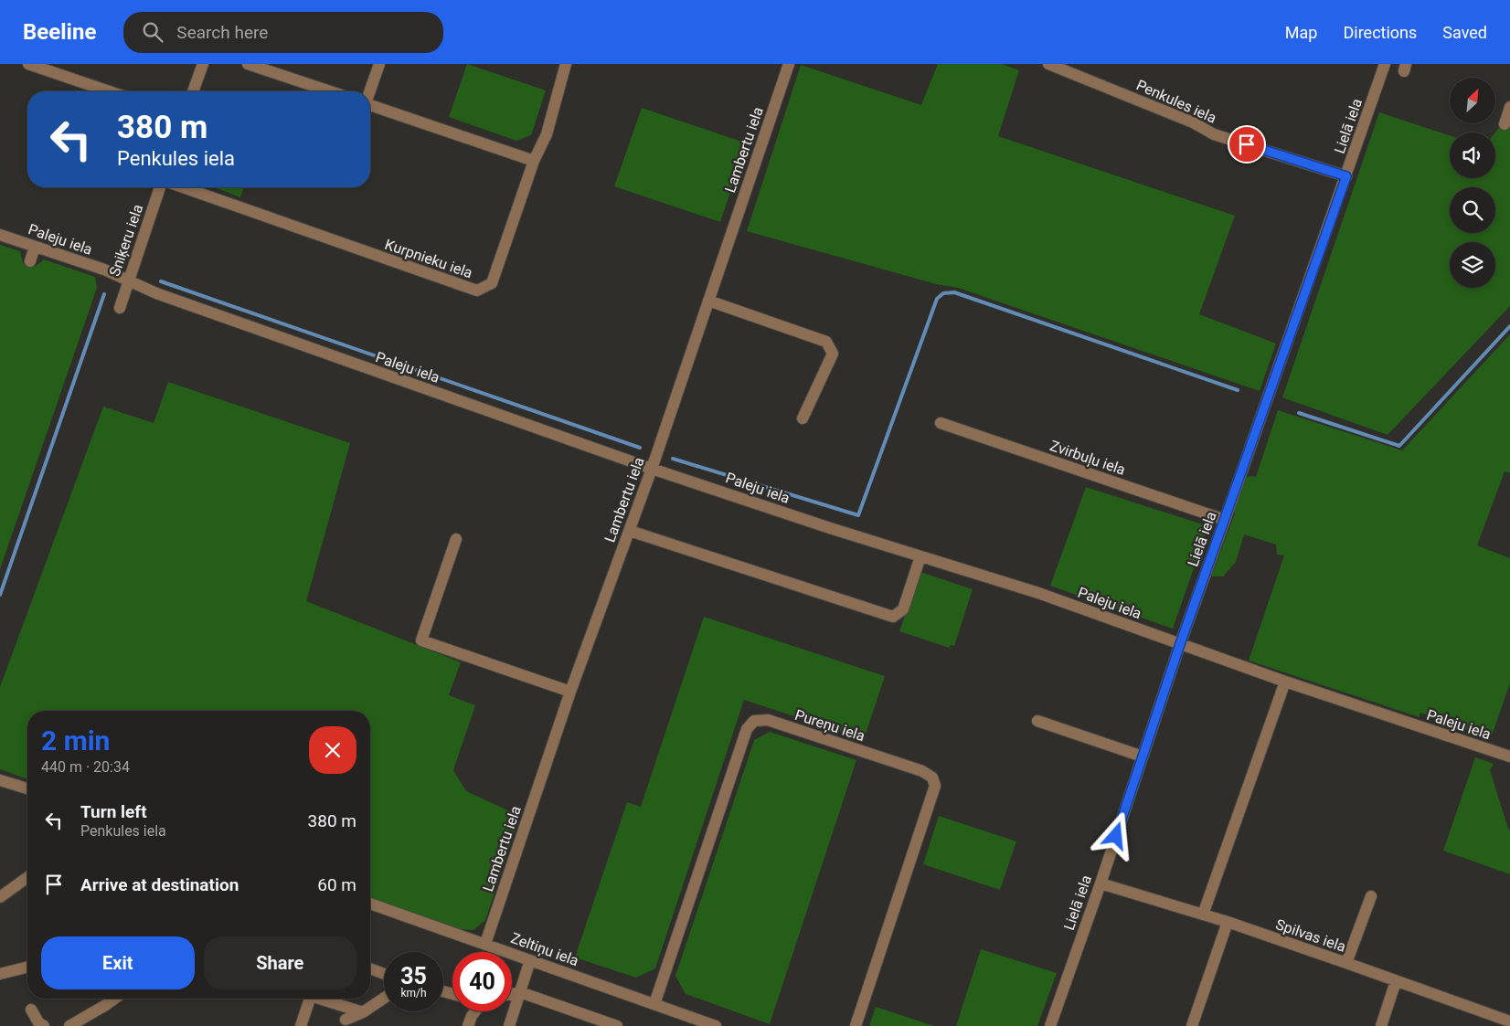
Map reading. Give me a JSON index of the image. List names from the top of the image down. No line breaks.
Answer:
{"streets":{"street":["Penkules iela","Lielā iela","Lambertu iela","Paleju iela","Sniķeru iela","Kurpnieku iela","Zvirbuļu iela","Pureņu iela","Spilvas iela","Zeltiņu iela"]},"crossings":[["Penkules iela","Lielā iela"],["Lielā iela","Paleju iela"],["Lielā iela","Zvirbuļu iela"],["Lielā iela","Spilvas iela"],["Lambertu iela","Paleju iela"],["Lambertu iela","Zeltiņu iela"],["Paleju iela","Sniķeru iela"],["Pureņu iela","Zeltiņu iela"]],"north":"top right","page":{"header":"Beeline","search":"Search here","nav":["Map","Directions","Saved"],"turn":["380 m","Penkules iela"],"heading":["2 min","440 m · 20:34"],"list":[{"name":"Turn left","note":"Penkules iela","value":"380 m"},{"name":"Arrive at destination","value":"60 m"}],"buttons":["Exit","Share"],"speed":"35 km/h","limit":"40"}}
